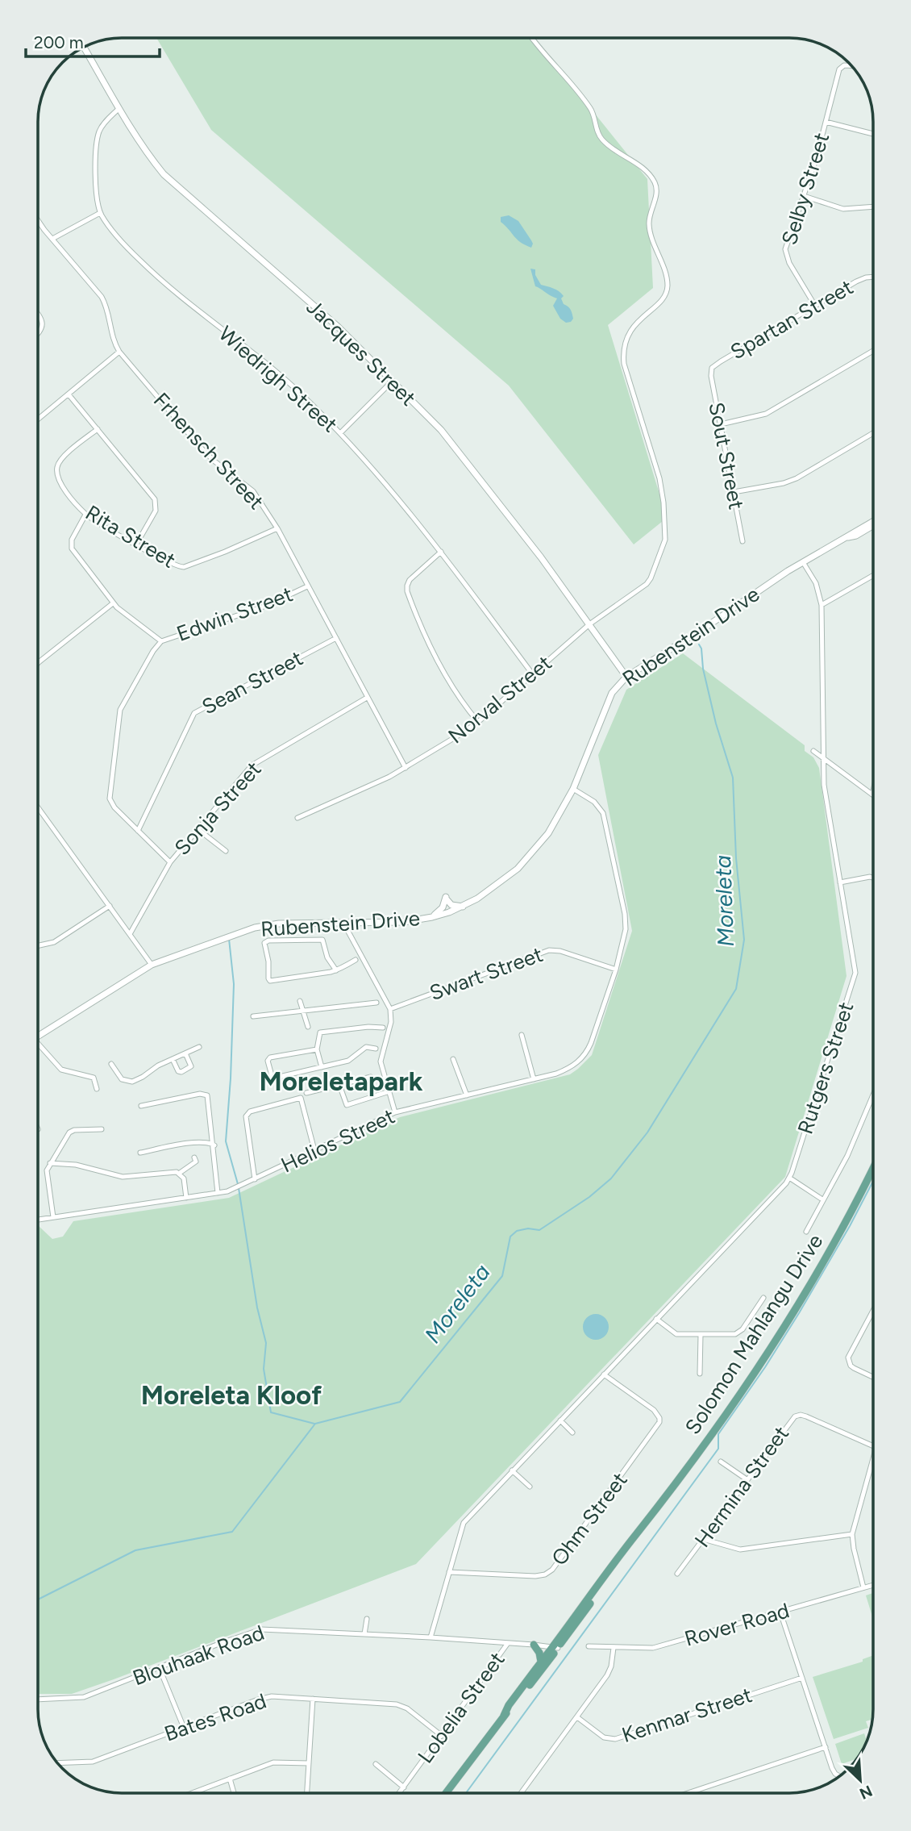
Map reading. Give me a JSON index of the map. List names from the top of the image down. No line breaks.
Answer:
{"streets":{"main road":["Solomon Mahlangu Drive"],"street":["Selby Street","Spartan Street","Jacques Street","Wiedrigh Street","Frhensch Street","Sout Street","Rita Street","Edwin Street","Rubenstein Drive","Sean Street","Norval Street","Sonja Street","Swart Street","Rutgers Street","Helios Street","Hermina Street","Ohm Street","Rover Road","Blouhaak Road","Lobelia Street","Kenmar Street","Bates Road"]},"crossings":[["Selby Street","Spartan Street"],["Spartan Street","Sout Street"],["Jacques Street","Wiedrigh Street"],["Jacques Street","Rubenstein Drive"],["Jacques Street","Norval Street"],["Wiedrigh Street","Norval Street"],["Frhensch Street","Rita Street"],["Frhensch Street","Edwin Street"],["Frhensch Street","Sean Street"],["Frhensch Street","Norval Street"],["Frhensch Street","Sonja Street"],["Rita Street","Edwin Street"],["Rubenstein Drive","Rutgers Street"],["Rubenstein Drive","Helios Street"],["Swart Street","Helios Street"],["Rutgers Street","Ohm Street"],["Rutgers Street","Blouhaak Road"],["Solomon Mahlangu Drive","Blouhaak Road"],["Blouhaak Road","Lobelia Street"],["Lobelia Street","Bates Road"]],"districts":["Moreletapark","Moreleta Kloof"],"water":["Moreleta"],"scale_bar":"200 m","north":"bottom right"}
